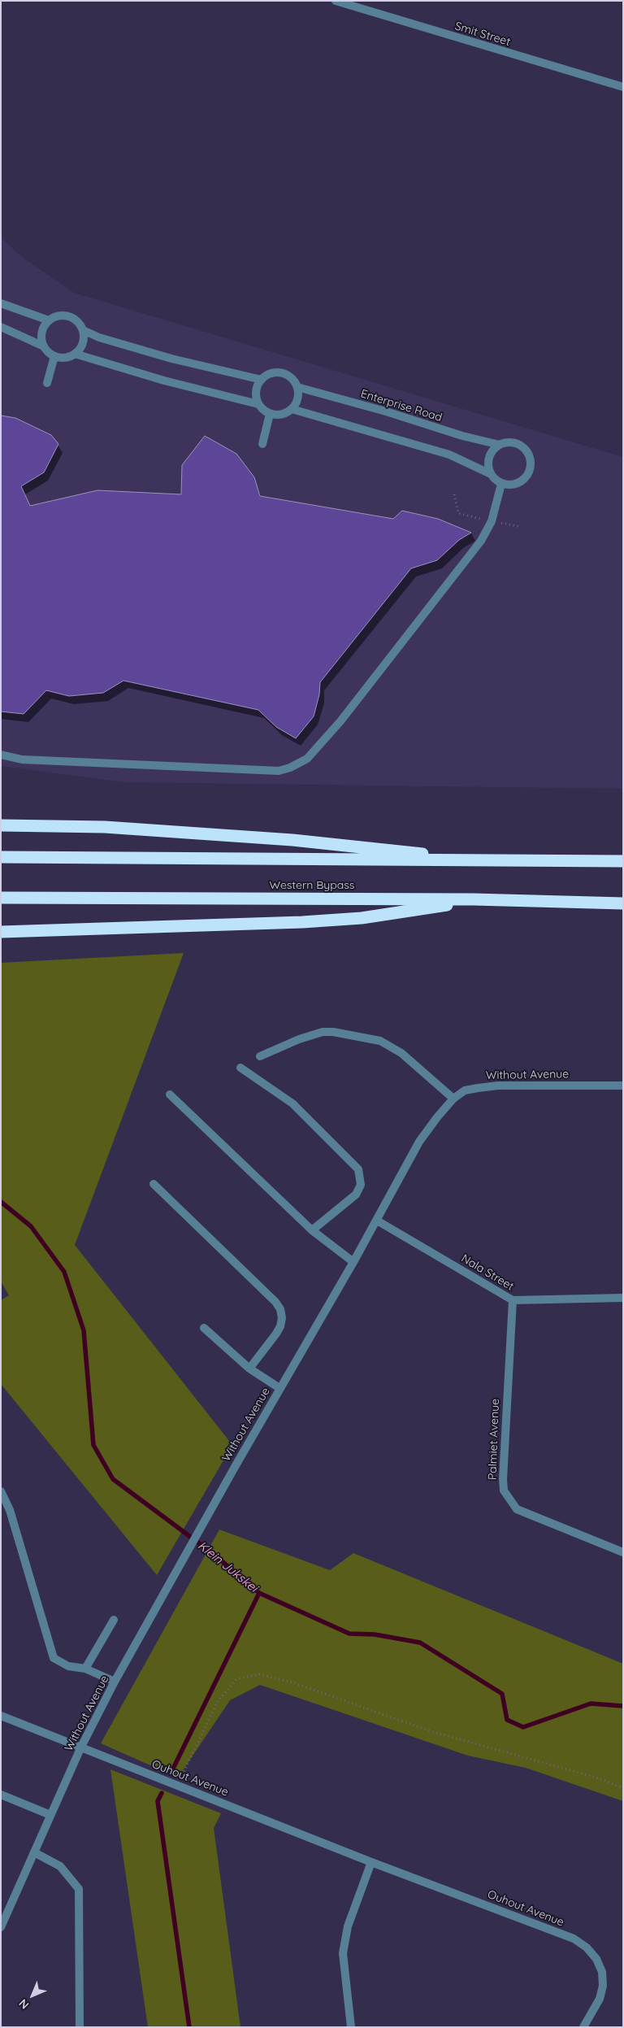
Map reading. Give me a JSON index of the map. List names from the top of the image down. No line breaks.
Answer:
{"streets":{"highway":["Western Bypass"],"street":["Smit Street","Enterprise Road","Without Avenue","Nala Street","Palmiet Avenue","Ouhout Avenue"]},"crossings":[["Without Avenue","Nala Street"],["Without Avenue","Ouhout Avenue"],["Nala Street","Palmiet Avenue"]],"water":["Klein Jukskei"],"north":"bottom left"}
